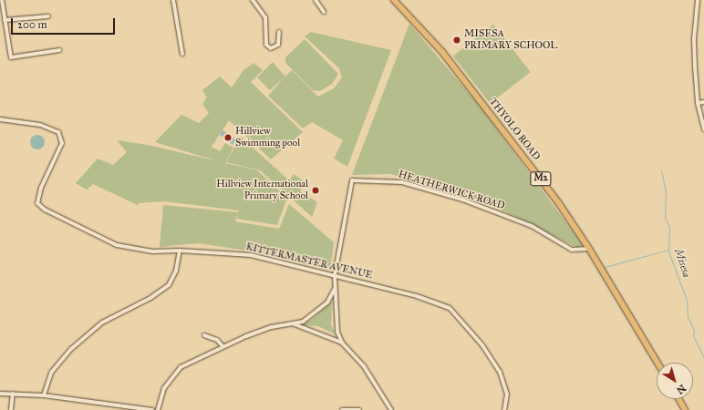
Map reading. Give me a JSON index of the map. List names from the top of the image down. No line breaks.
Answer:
{"streets":{"highway":["THYOLO ROAD","M2"],"street":["HEATHERWICK ROAD","KITTERMASTER AVENUE"]},"crossings":[["THYOLO ROAD","HEATHERWICK ROAD"],["HEATHERWICK ROAD","KITTERMASTER AVENUE"]],"water":["Misesa"],"places":["MISESA PRIMARY SCHOOL","Hillview Swimming pool","Hillview International Primary School"],"scale_bar":"200 m","north":"bottom right"}
